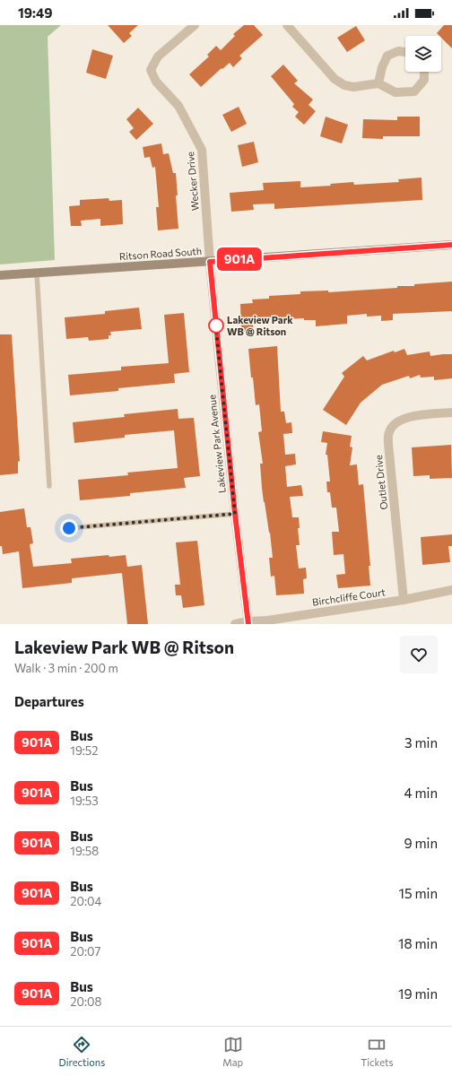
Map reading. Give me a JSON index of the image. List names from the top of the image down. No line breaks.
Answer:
{"streets":{"street":["Wecker Drive","Ritson Road South","Lakeview Park Avenue","Outlet Drive","Birchcliffe Court"]},"crossings":[["Wecker Drive","Ritson Road South"],["Wecker Drive","Lakeview Park Avenue"],["Ritson Road South","Lakeview Park Avenue"],["Lakeview Park Avenue","Birchcliffe Court"],["Outlet Drive","Birchcliffe Court"]],"places":["Lakeview Park WB @ Ritson"],"lines":["bus line 901A"],"page":{"status":"19:49","on_map":"901A","heading":[["Lakeview Park WB @ Ritson","Walk · 3 min · 200 m"],"Departures"],"list":[{"mark":"901A","name":"Bus","note":"19:52","value":"3 min"},{"mark":"901A","name":"Bus","note":"19:53","value":"4 min"},{"mark":"901A","name":"Bus","note":"19:58","value":"9 min"},{"mark":"901A","name":"Bus","note":"20:04","value":"15 min"},{"mark":"901A","name":"Bus","note":"20:07","value":"18 min"},{"mark":"901A","name":"Bus","note":"20:08","value":"19 min"}],"tabs":["Directions","Map","Tickets"]}}
